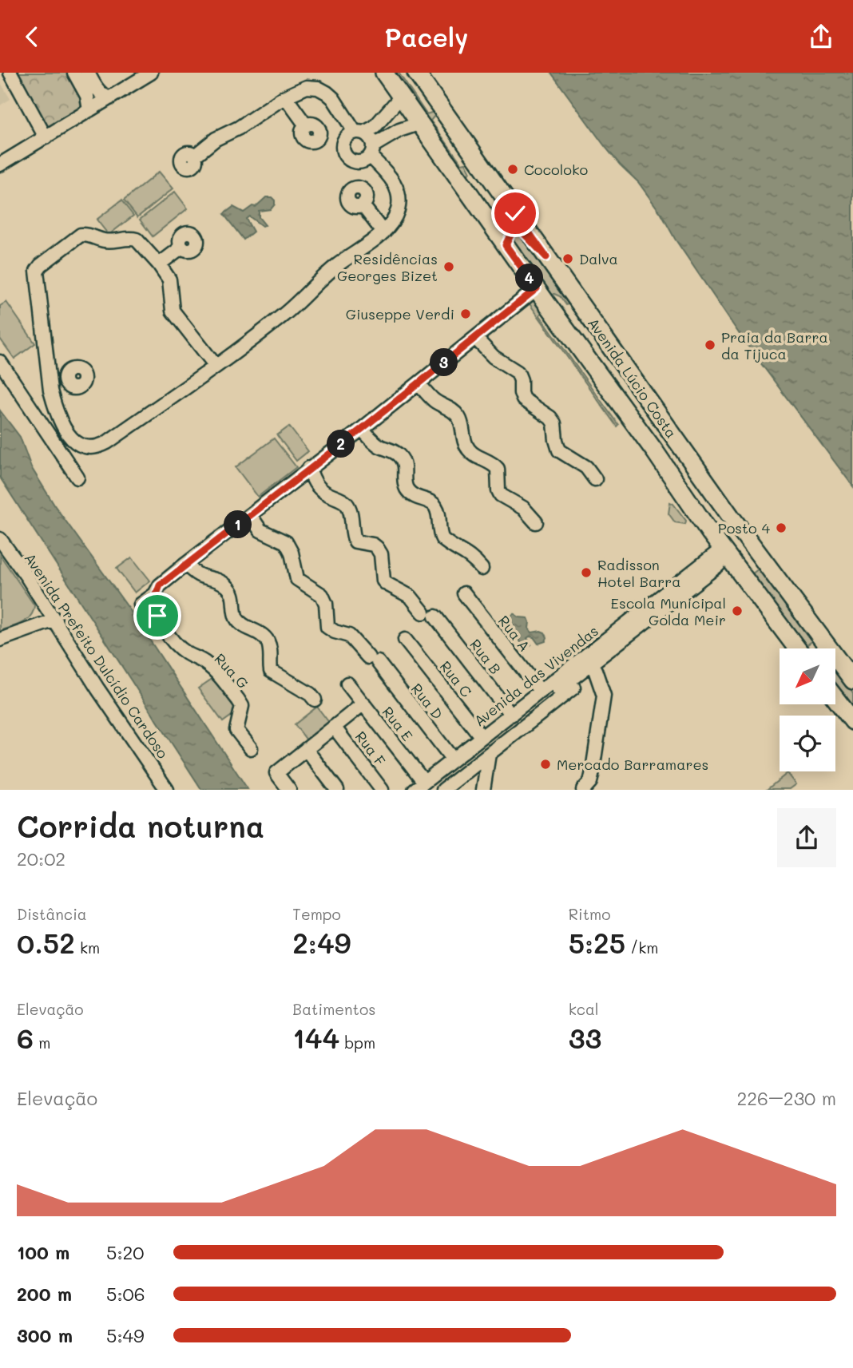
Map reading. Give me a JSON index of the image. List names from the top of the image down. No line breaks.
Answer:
{"streets":{"main road":["Avenida Lúcio Costa"],"street":["Rua A","Avenida Prefeito Dulcídio Cardoso","Rua B","Rua G","Avenida das Vivendas","Rua C","Rua D","Rua E","Rua F"]},"crossings":[["Avenida Lúcio Costa","Avenida das Vivendas"],["Rua A","Avenida das Vivendas"],["Rua B","Avenida das Vivendas"],["Avenida das Vivendas","Rua C"],["Avenida das Vivendas","Rua D"],["Avenida das Vivendas","Rua E"]],"places":["Cocoloko","Dalva","Residências Georges Bizet","Giuseppe Verdi","Praia da Barra da Tijuca","Posto 4","Radisson Hotel Barra","Escola Municipal Golda Meir","Mercado Barramares"],"north":"bottom left","page":{"header":"Pacely","pins":["4","3","2","1"],"heading":["Corrida noturna","20:02"],"stats":[["Distância","0.52 km"],["Tempo","2:49"],["Ritmo","5:25 /km"],["Elevação","6 m"],["Batimentos","144 bpm"],["kcal","33"]],"chart":["Elevação","226–230 m"],"list":[{"name":"100 m","note":"5:20"},{"name":"200 m","note":"5:06"},{"name":"300 m","note":"5:49"}]}}
